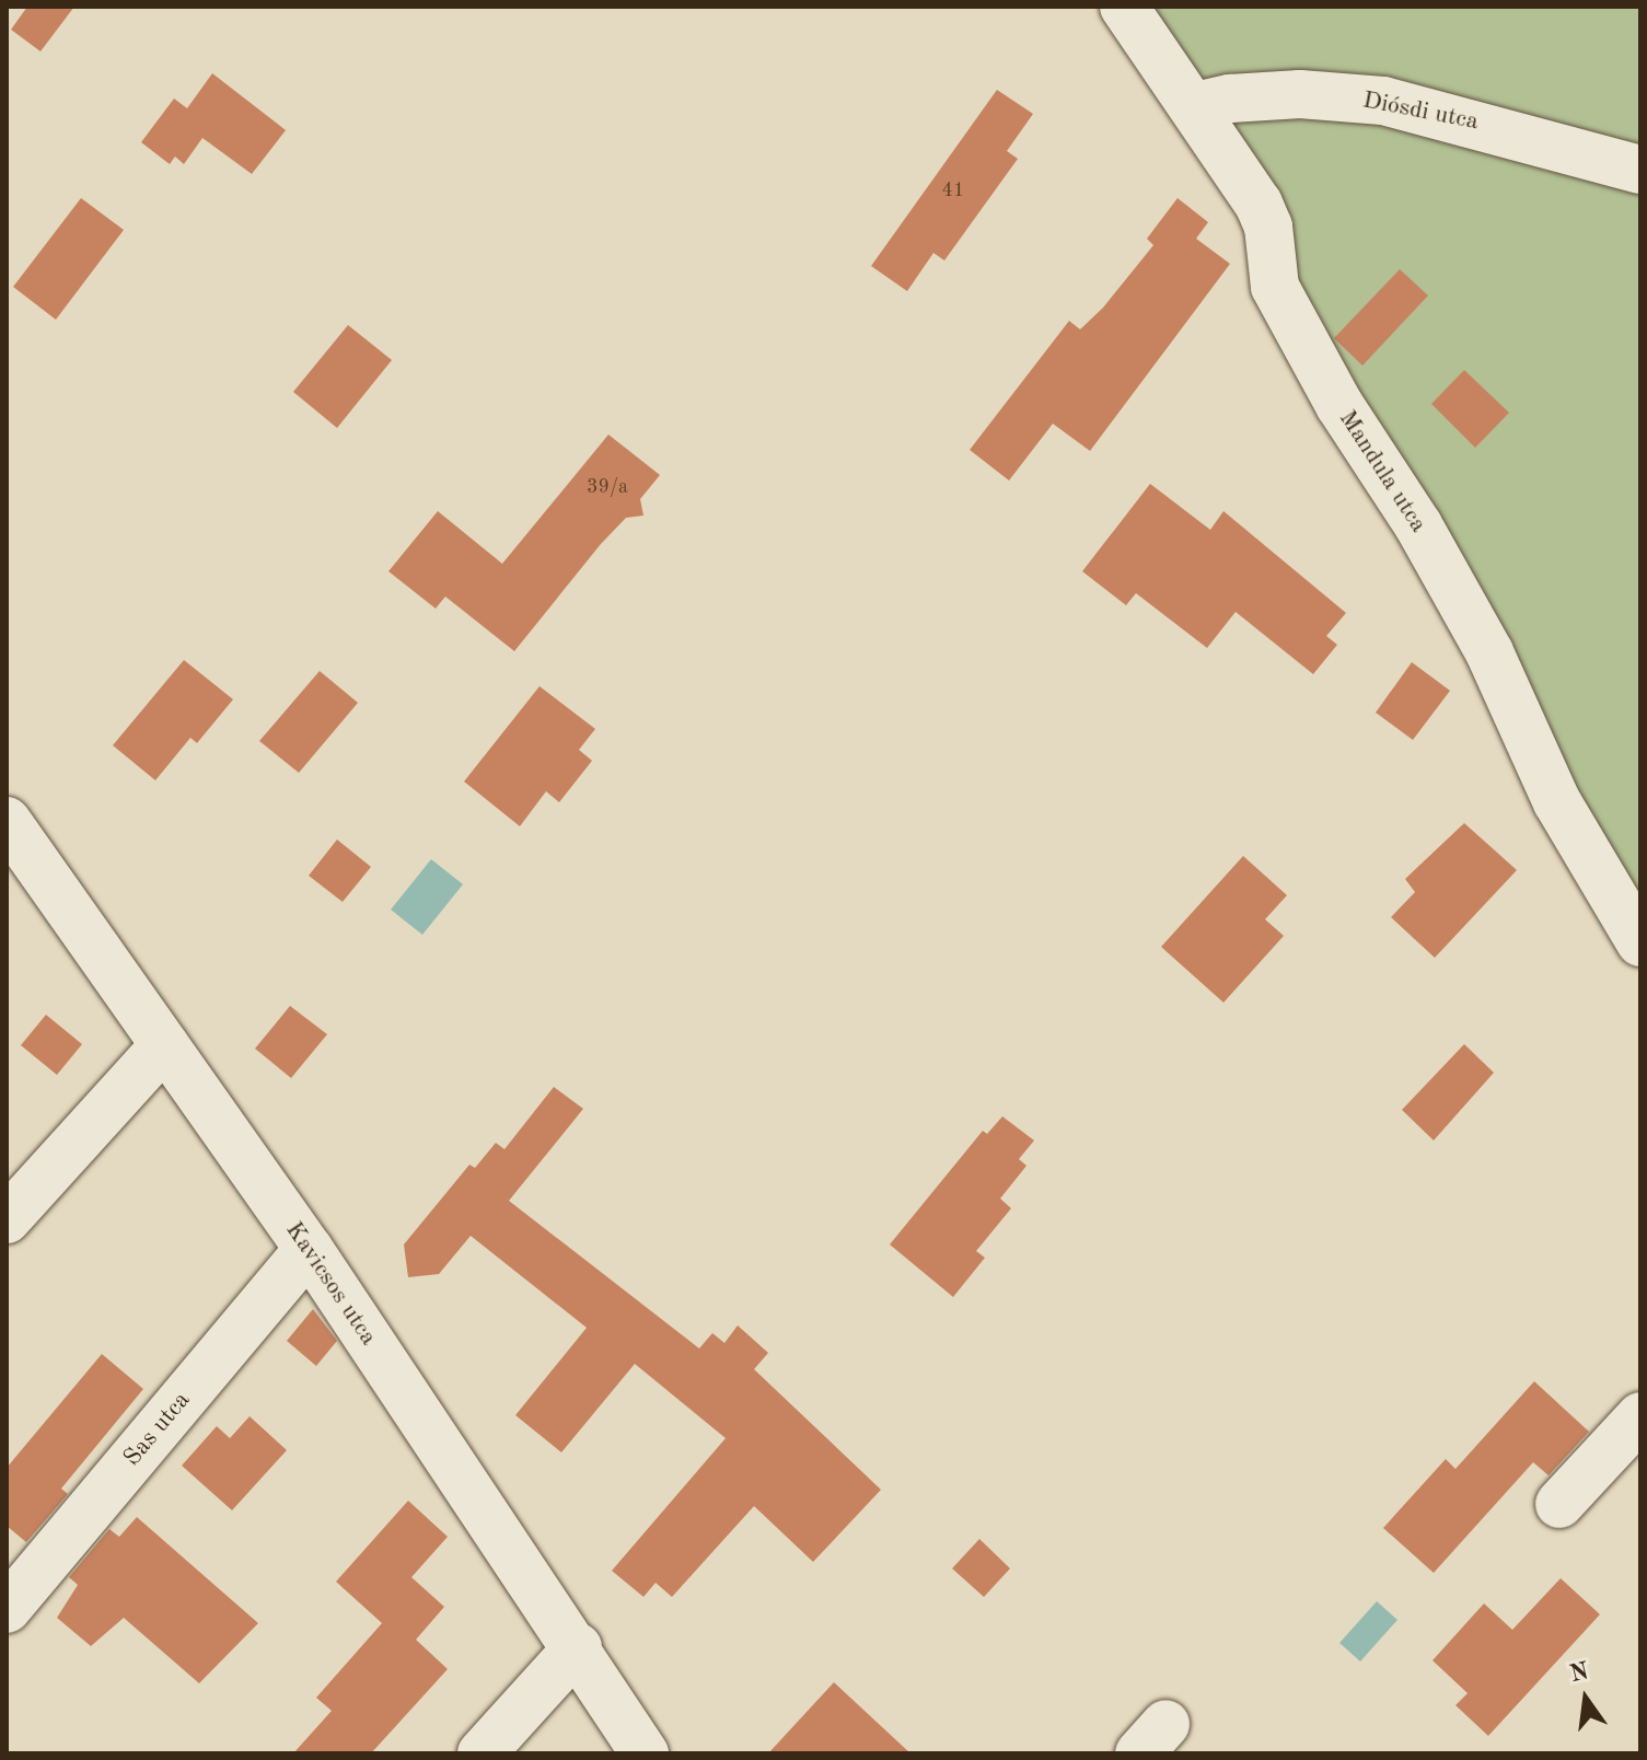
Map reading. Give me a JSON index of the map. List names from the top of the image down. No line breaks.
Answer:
{"streets":{"street":["Diósdi utca","Mandula utca","Kavicsos utca","Sas utca"]},"crossings":[["Diósdi utca","Mandula utca"],["Kavicsos utca","Sas utca"]],"house_numbers":["41","39/a"],"north":"top"}
